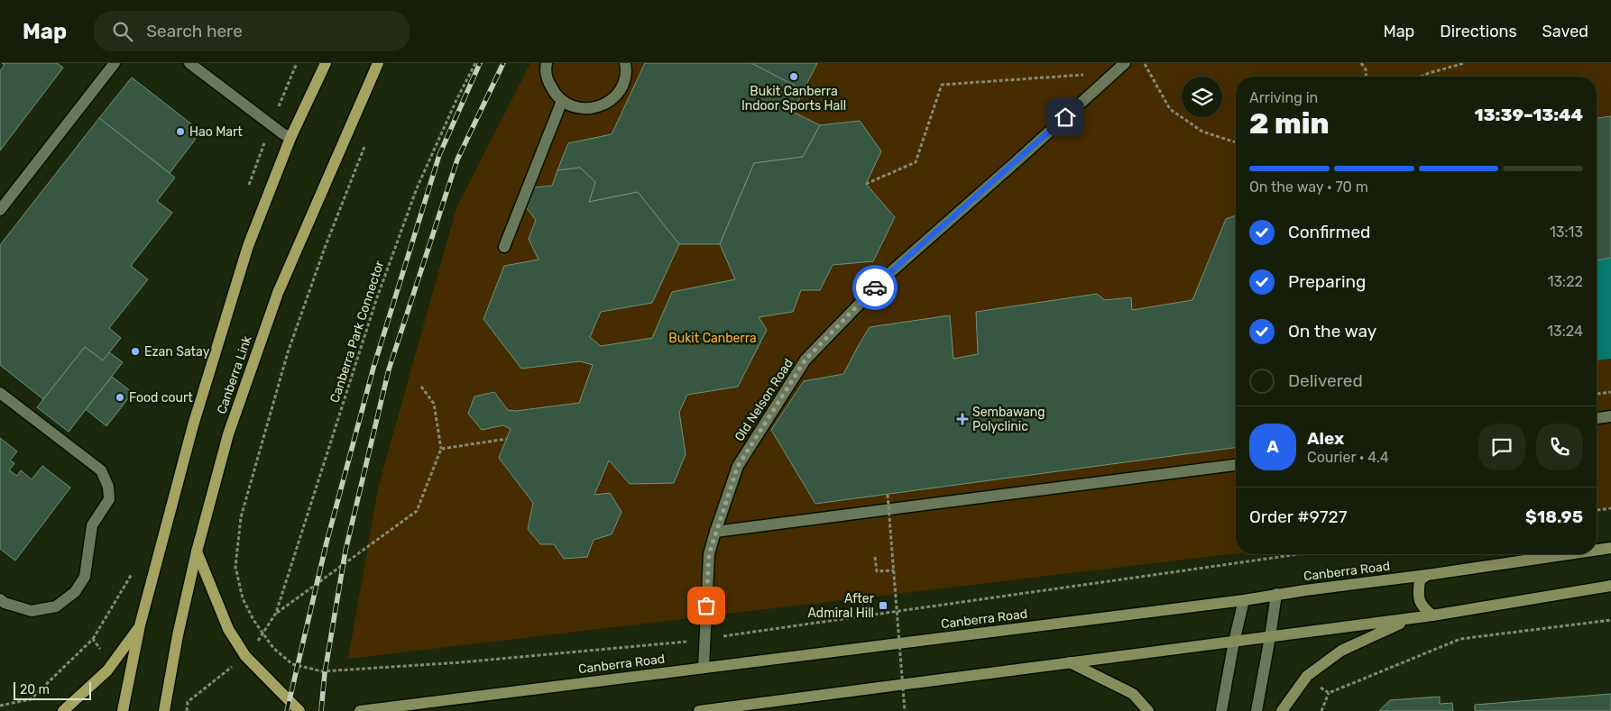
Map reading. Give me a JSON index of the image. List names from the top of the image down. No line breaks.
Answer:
{"streets":{"main road":["Canberra Link","Canberra Road"],"street":["Old Nelson Road"],"path":["Canberra Park Connector"]},"crossings":[["Old Nelson Road","Canberra Road"]],"parks":["Bukit Canberra"],"places":{"other":["Bukit Canberra Indoor Sports Hall","Hao Mart","Ezan Satay","Food court"],"health":["Sembawang Polyclinic"],"transit":["After Admiral Hill"]},"scale_bar":"20 m","page":{"header":"Map","search":"Search here","nav":["Map","Directions","Saved"],"heading":["2 min","Arriving in","13:39–13:44"],"panel":["Alex","Courier · 4.4","Order #9727","$18.95"],"bar":"On the way · 70 m","list":[["Confirmed","13:13"],["Preparing","13:22"],["On the way","13:24"],"Delivered"],"round":"A","scale":"20 m"}}
